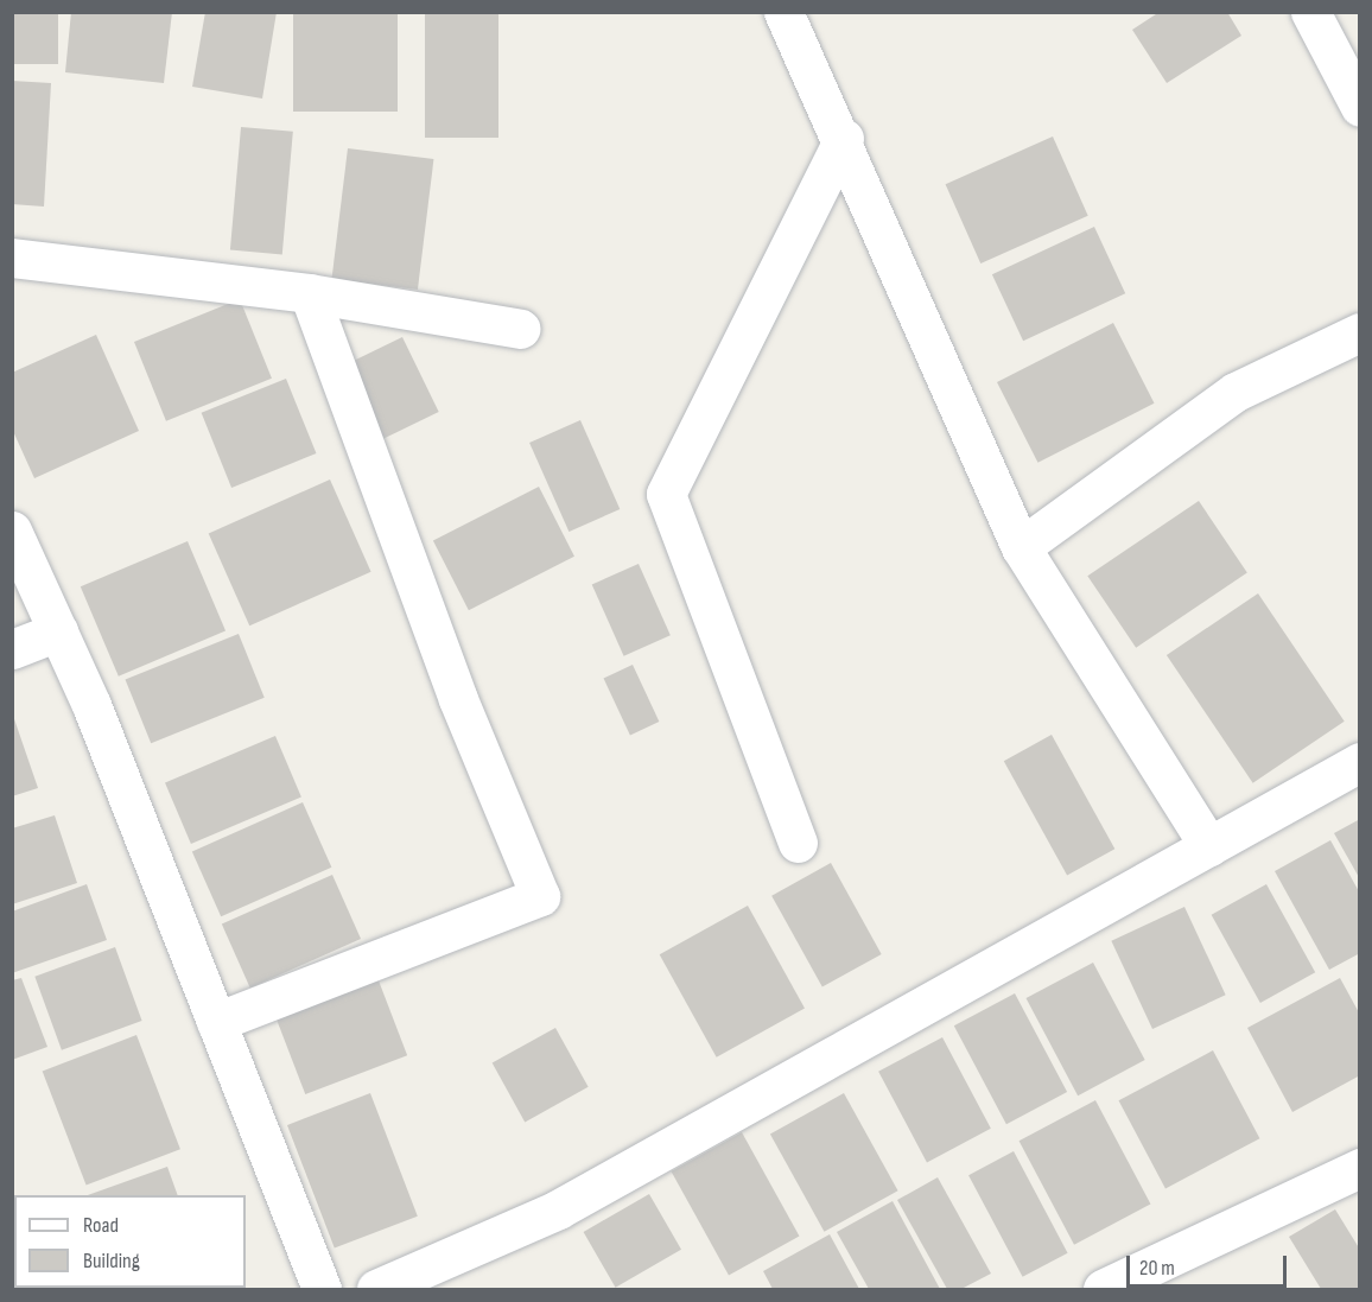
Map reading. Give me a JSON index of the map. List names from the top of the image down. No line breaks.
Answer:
{"legend":["Road","Building"],"scale_bar":"20 m"}
